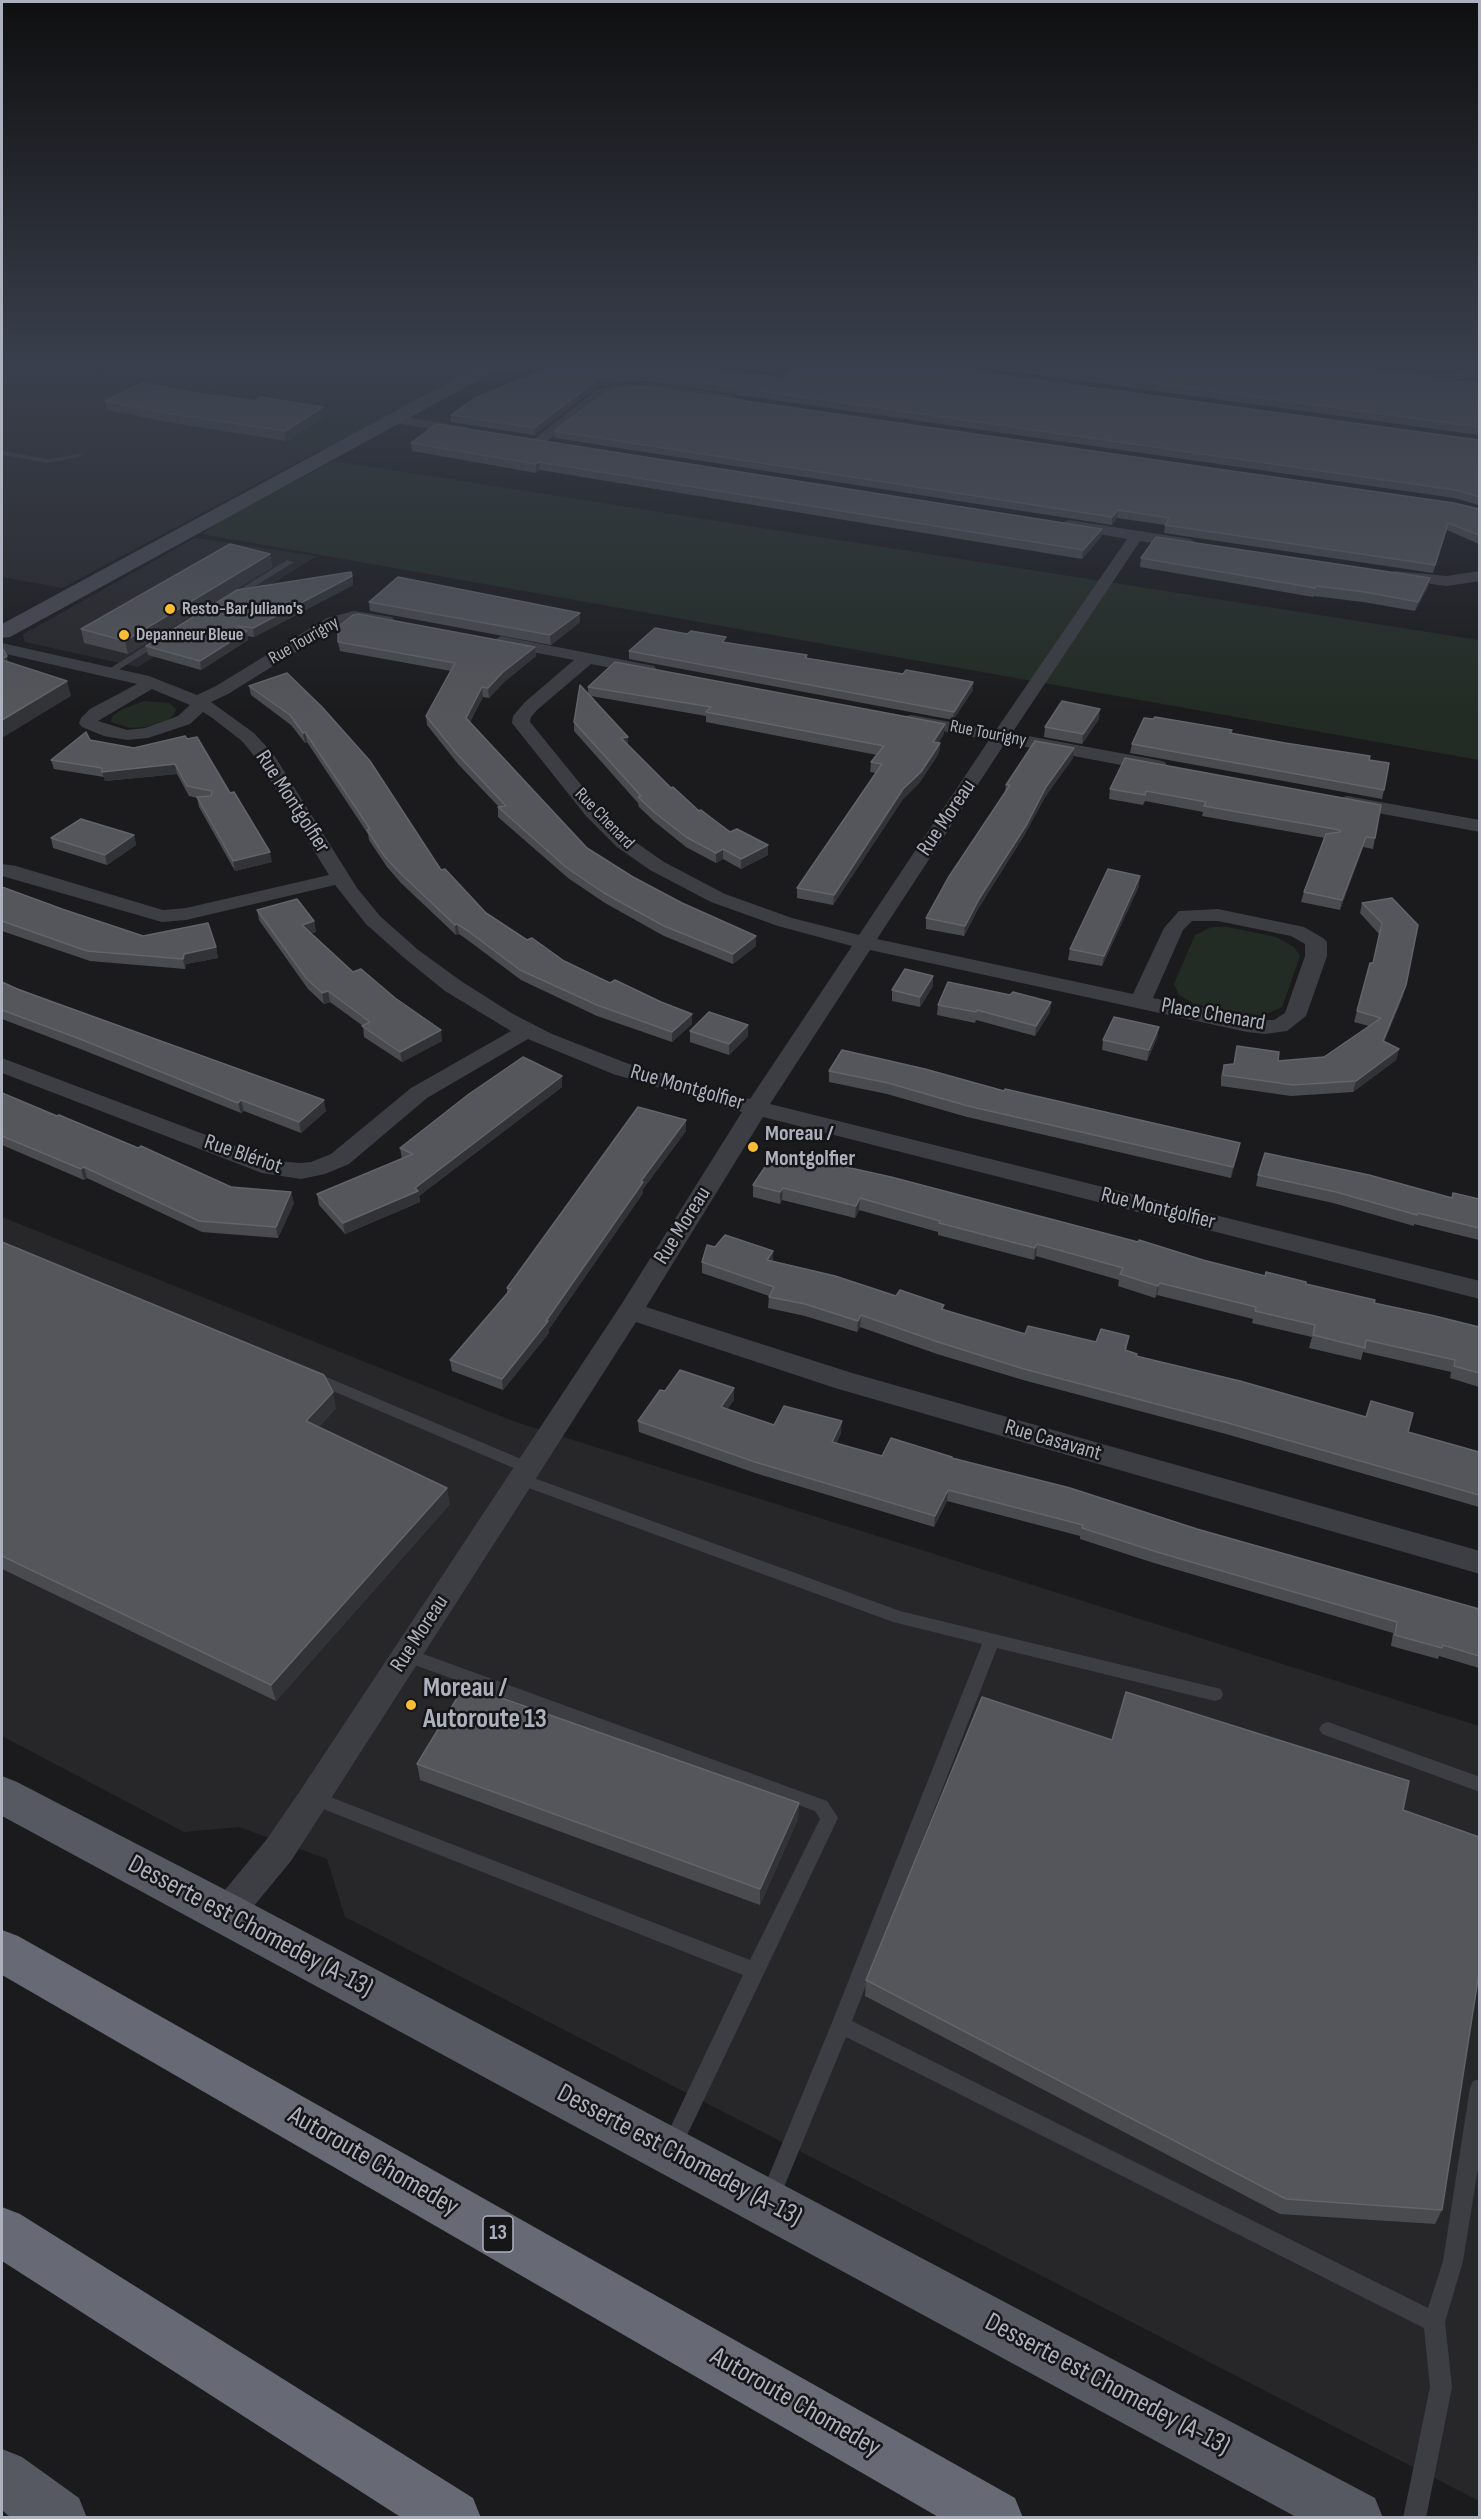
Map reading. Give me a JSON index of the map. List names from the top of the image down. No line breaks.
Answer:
{"streets":{"highway":["Autoroute Chomedey","13"],"main road":["Desserte est Chomedey (A-13)"],"street":["Rue Tourigny","Rue Montgolfier","Rue Moreau","Rue Chenard","Place Chenard","Rue Blériot","Rue Casavant"]},"crossings":[["Rue Tourigny","Rue Montgolfier"],["Rue Tourigny","Rue Moreau"],["Rue Montgolfier","Rue Moreau"],["Rue Montgolfier","Rue Blériot"],["Rue Moreau","Rue Chenard"],["Rue Moreau","Place Chenard"],["Rue Moreau","Rue Casavant"],["Rue Moreau","Desserte est Chomedey (A-13)"],["Rue Chenard","Place Chenard"]],"places":["Resto-Bar Juliano's","Depanneur Bleue","Moreau / Montgolfier","Moreau / Autoroute 13"]}
